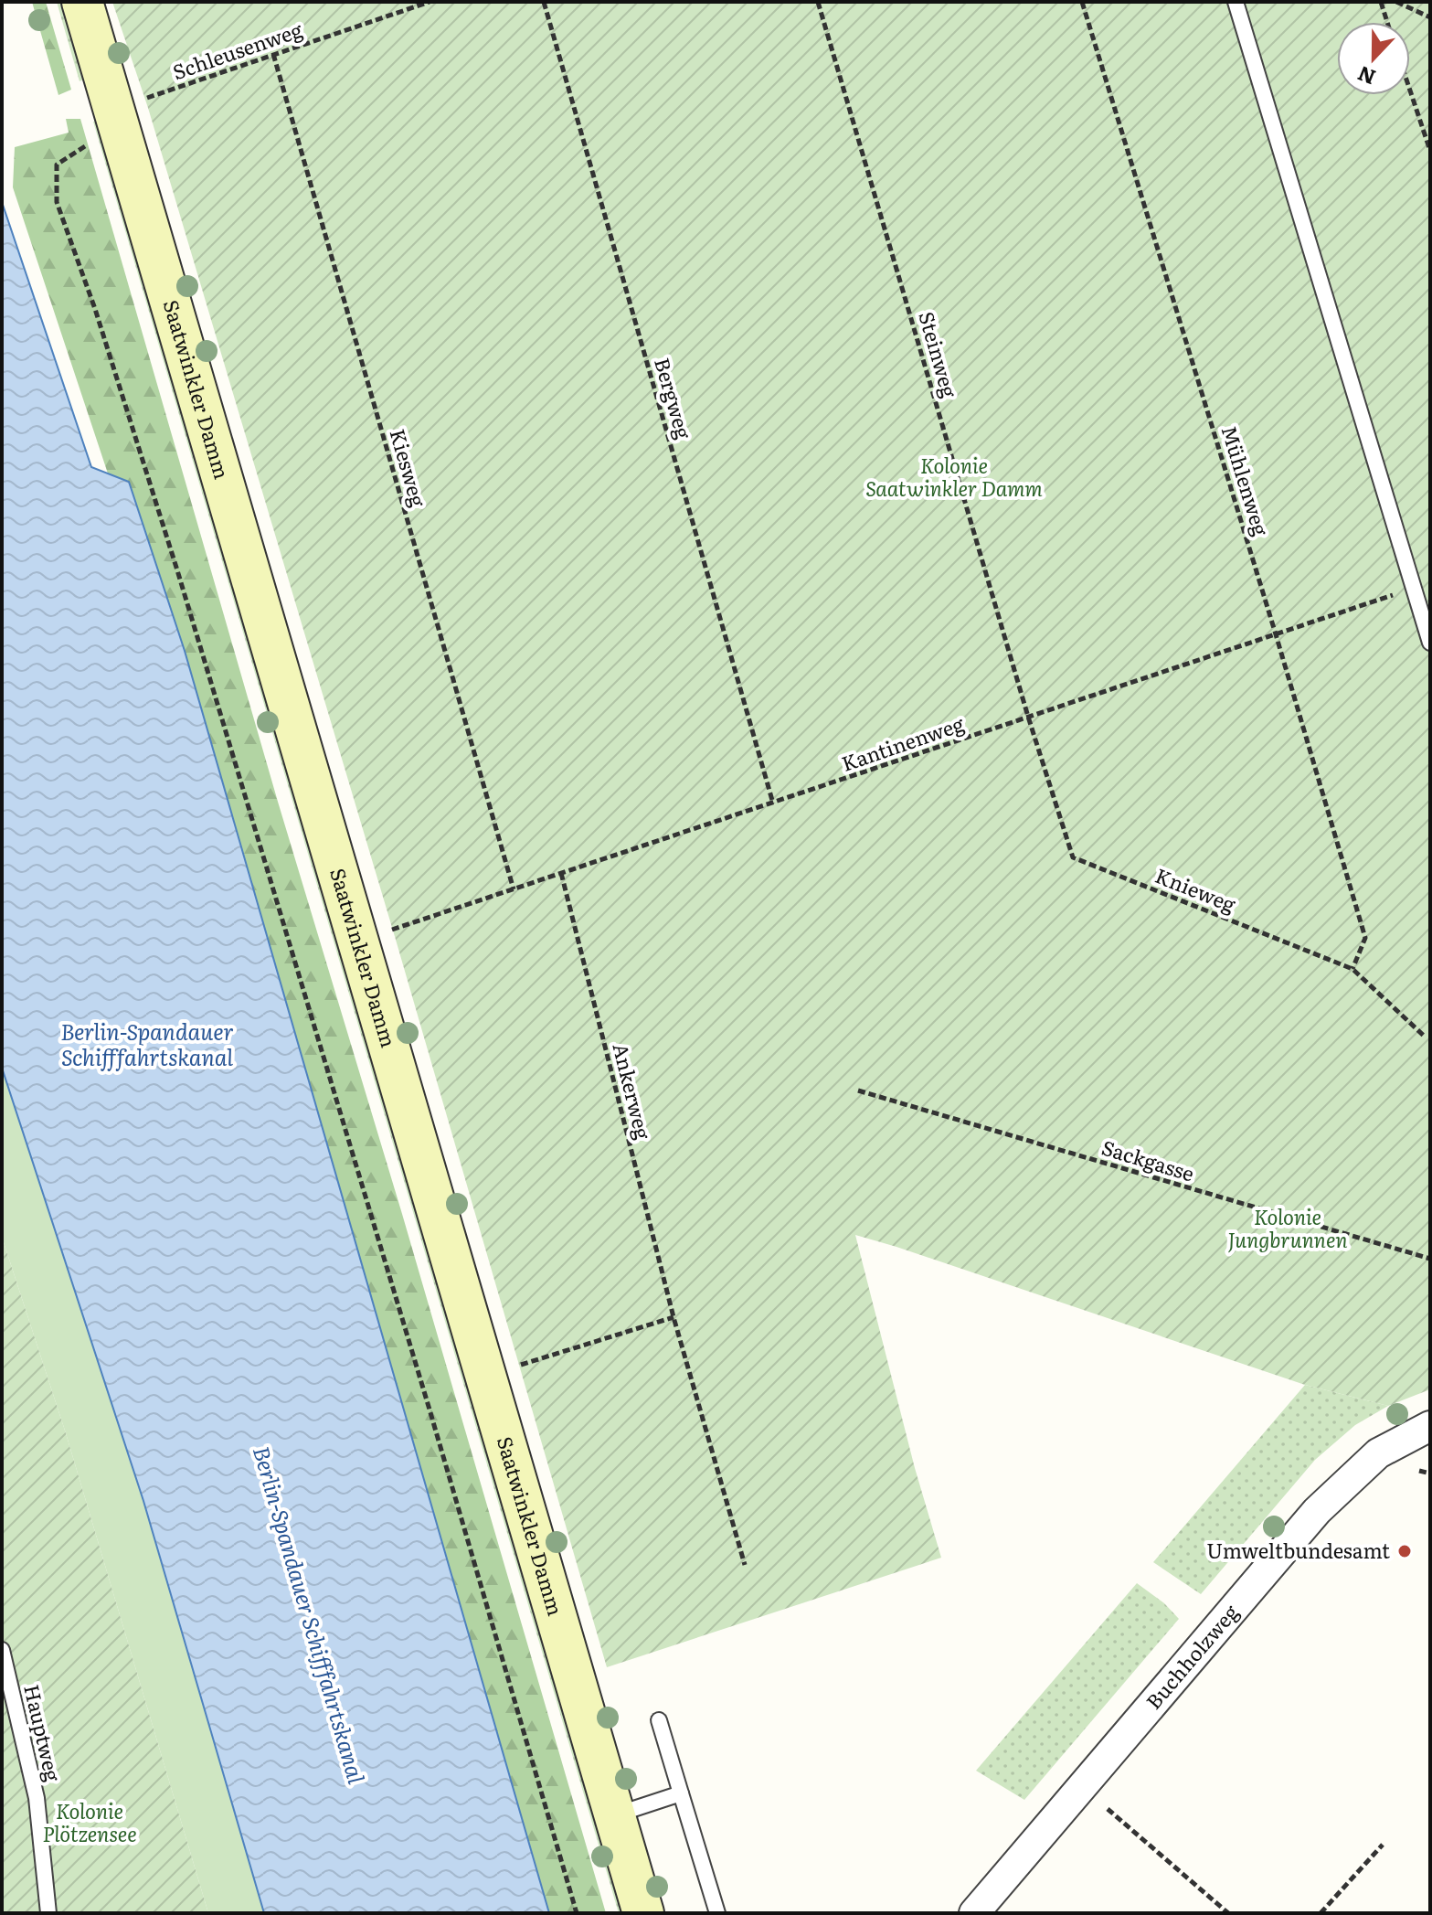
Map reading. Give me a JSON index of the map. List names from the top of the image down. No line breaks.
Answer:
{"streets":{"main road":["Saatwinkler Damm"],"street":["Buchholzweg"],"lane":["Hauptweg"],"path":["Schleusenweg","Steinweg","Bergweg","Kiesweg","Mühlenweg","Kantinenweg","Knieweg","Ankerweg","Sackgasse"]},"crossings":[["Schleusenweg","Kiesweg"],["Steinweg","Kantinenweg"],["Steinweg","Knieweg"],["Bergweg","Kantinenweg"],["Kiesweg","Kantinenweg"],["Mühlenweg","Kantinenweg"],["Mühlenweg","Knieweg"],["Kantinenweg","Knieweg"],["Kantinenweg","Ankerweg"]],"water":["Berlin-Spandauer Schifffahrtskanal"],"parks":["Kolonie Saatwinkler Damm","Kolonie Jungbrunnen","Kolonie Plötzensee"],"places":["Umweltbundesamt"],"north":"bottom"}
